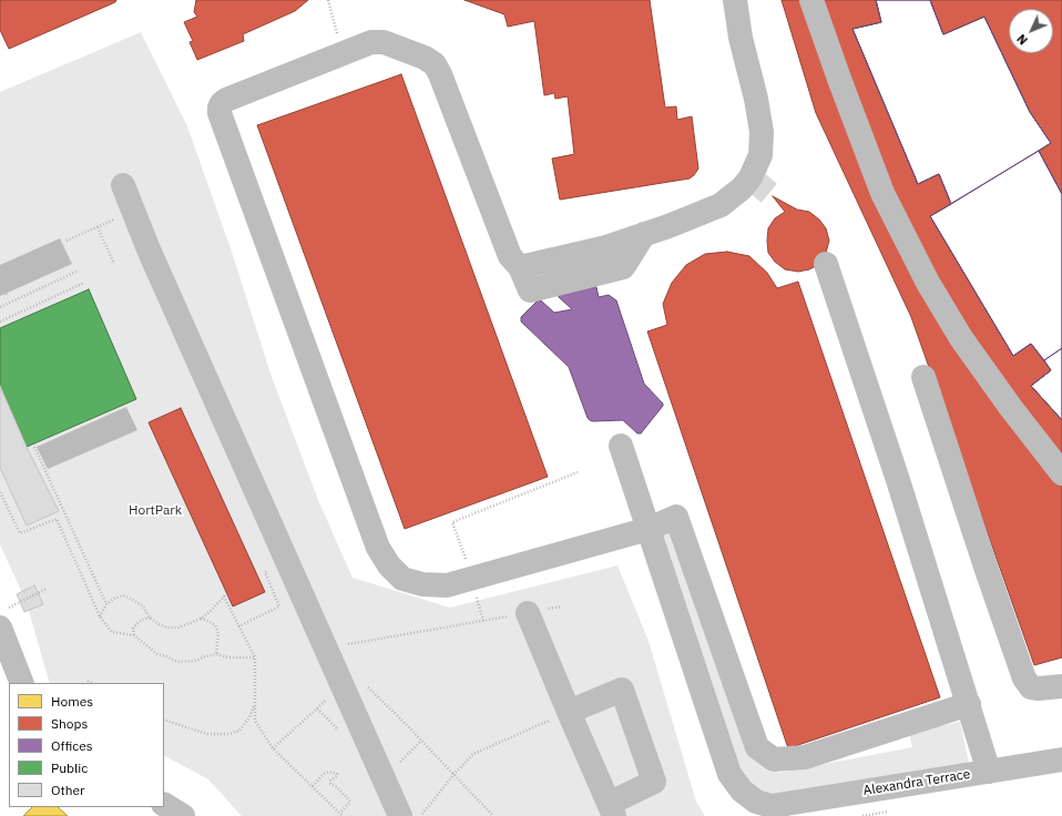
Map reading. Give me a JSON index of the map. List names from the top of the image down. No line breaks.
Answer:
{"streets":{"street":["Alexandra Terrace"]},"parks":["HortPark"],"legend":["Homes","Shops","Offices","Public","Other"],"north":"bottom left"}
